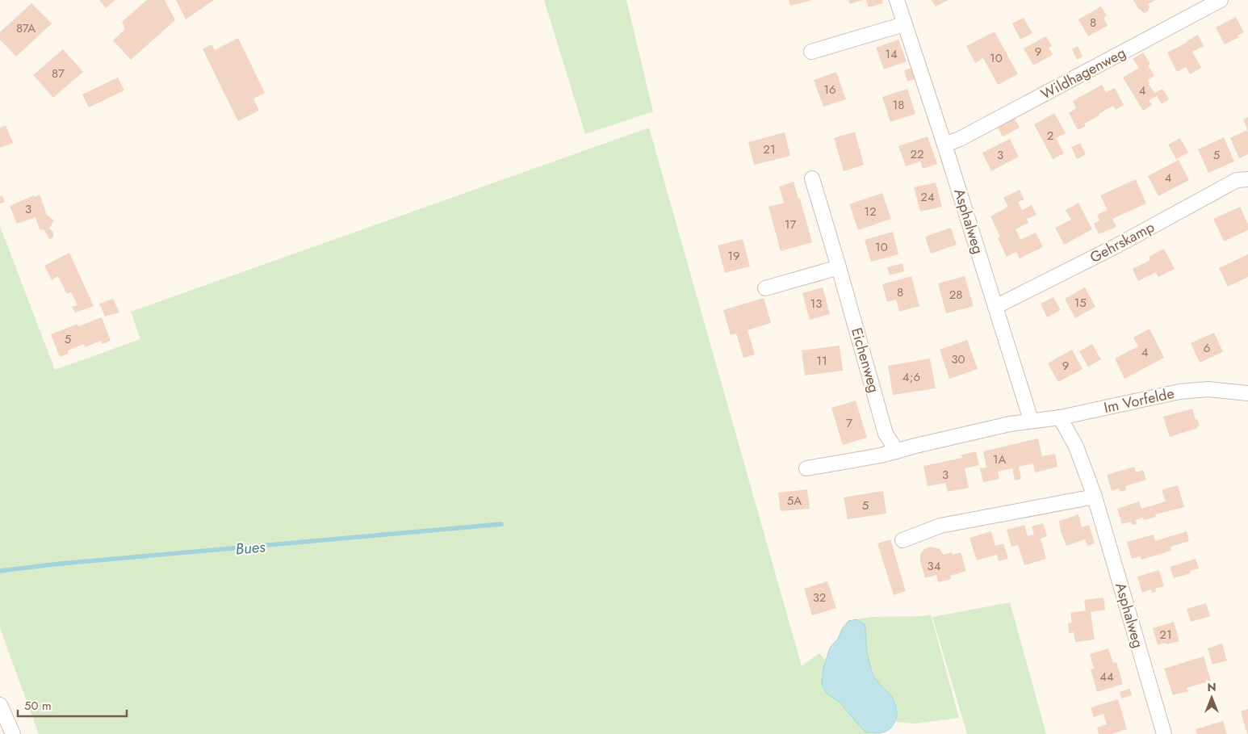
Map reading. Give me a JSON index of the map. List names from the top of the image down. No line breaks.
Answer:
{"streets":{"street":["Wildhagenweg","Asphalweg","Gehrskamp","Eichenweg","Im Vorfelde"]},"crossings":[["Wildhagenweg","Asphalweg"],["Asphalweg","Gehrskamp"],["Asphalweg","Im Vorfelde"]],"water":["Bues"],"house_numbers":["8","87A","9","14","10","87","16","4","18","2","21","22","3","5","4","24","3","12","17","10","19","8","28","15","13","5","6","4","30","11","9","4;6","7","1A","3","5A","5","34","32","21","44"],"scale_bar":"50 m","north":"top"}
